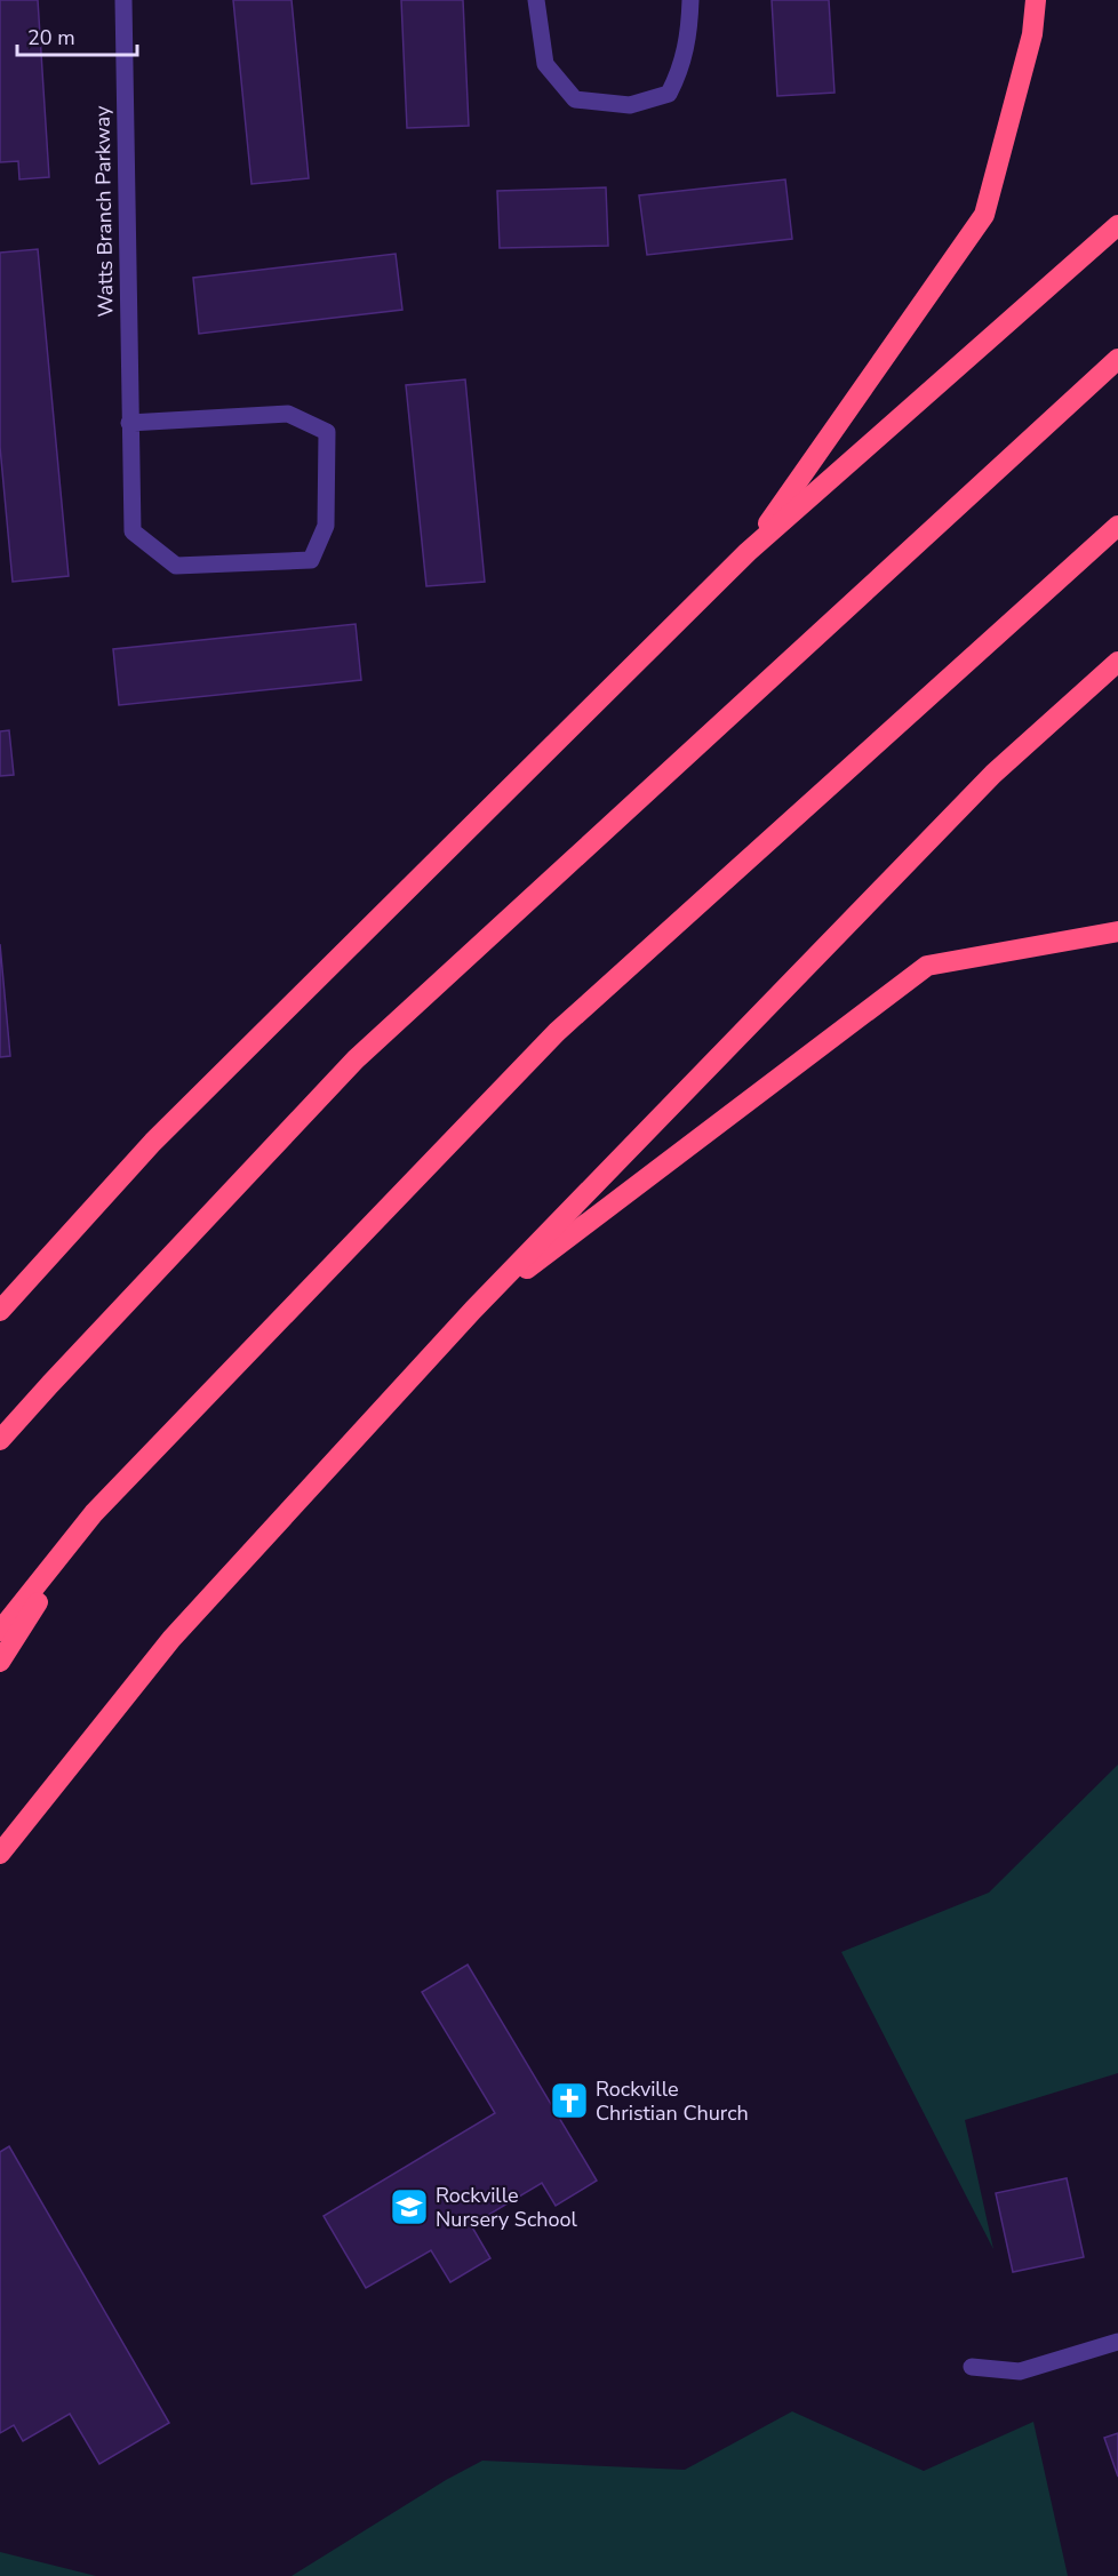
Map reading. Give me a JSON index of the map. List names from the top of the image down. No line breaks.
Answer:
{"streets":{"street":["Watts Branch Parkway"]},"places":{"church":["Rockville Christian Church"],"school or university":["Rockville Nursery School"]},"scale_bar":"20 m"}
